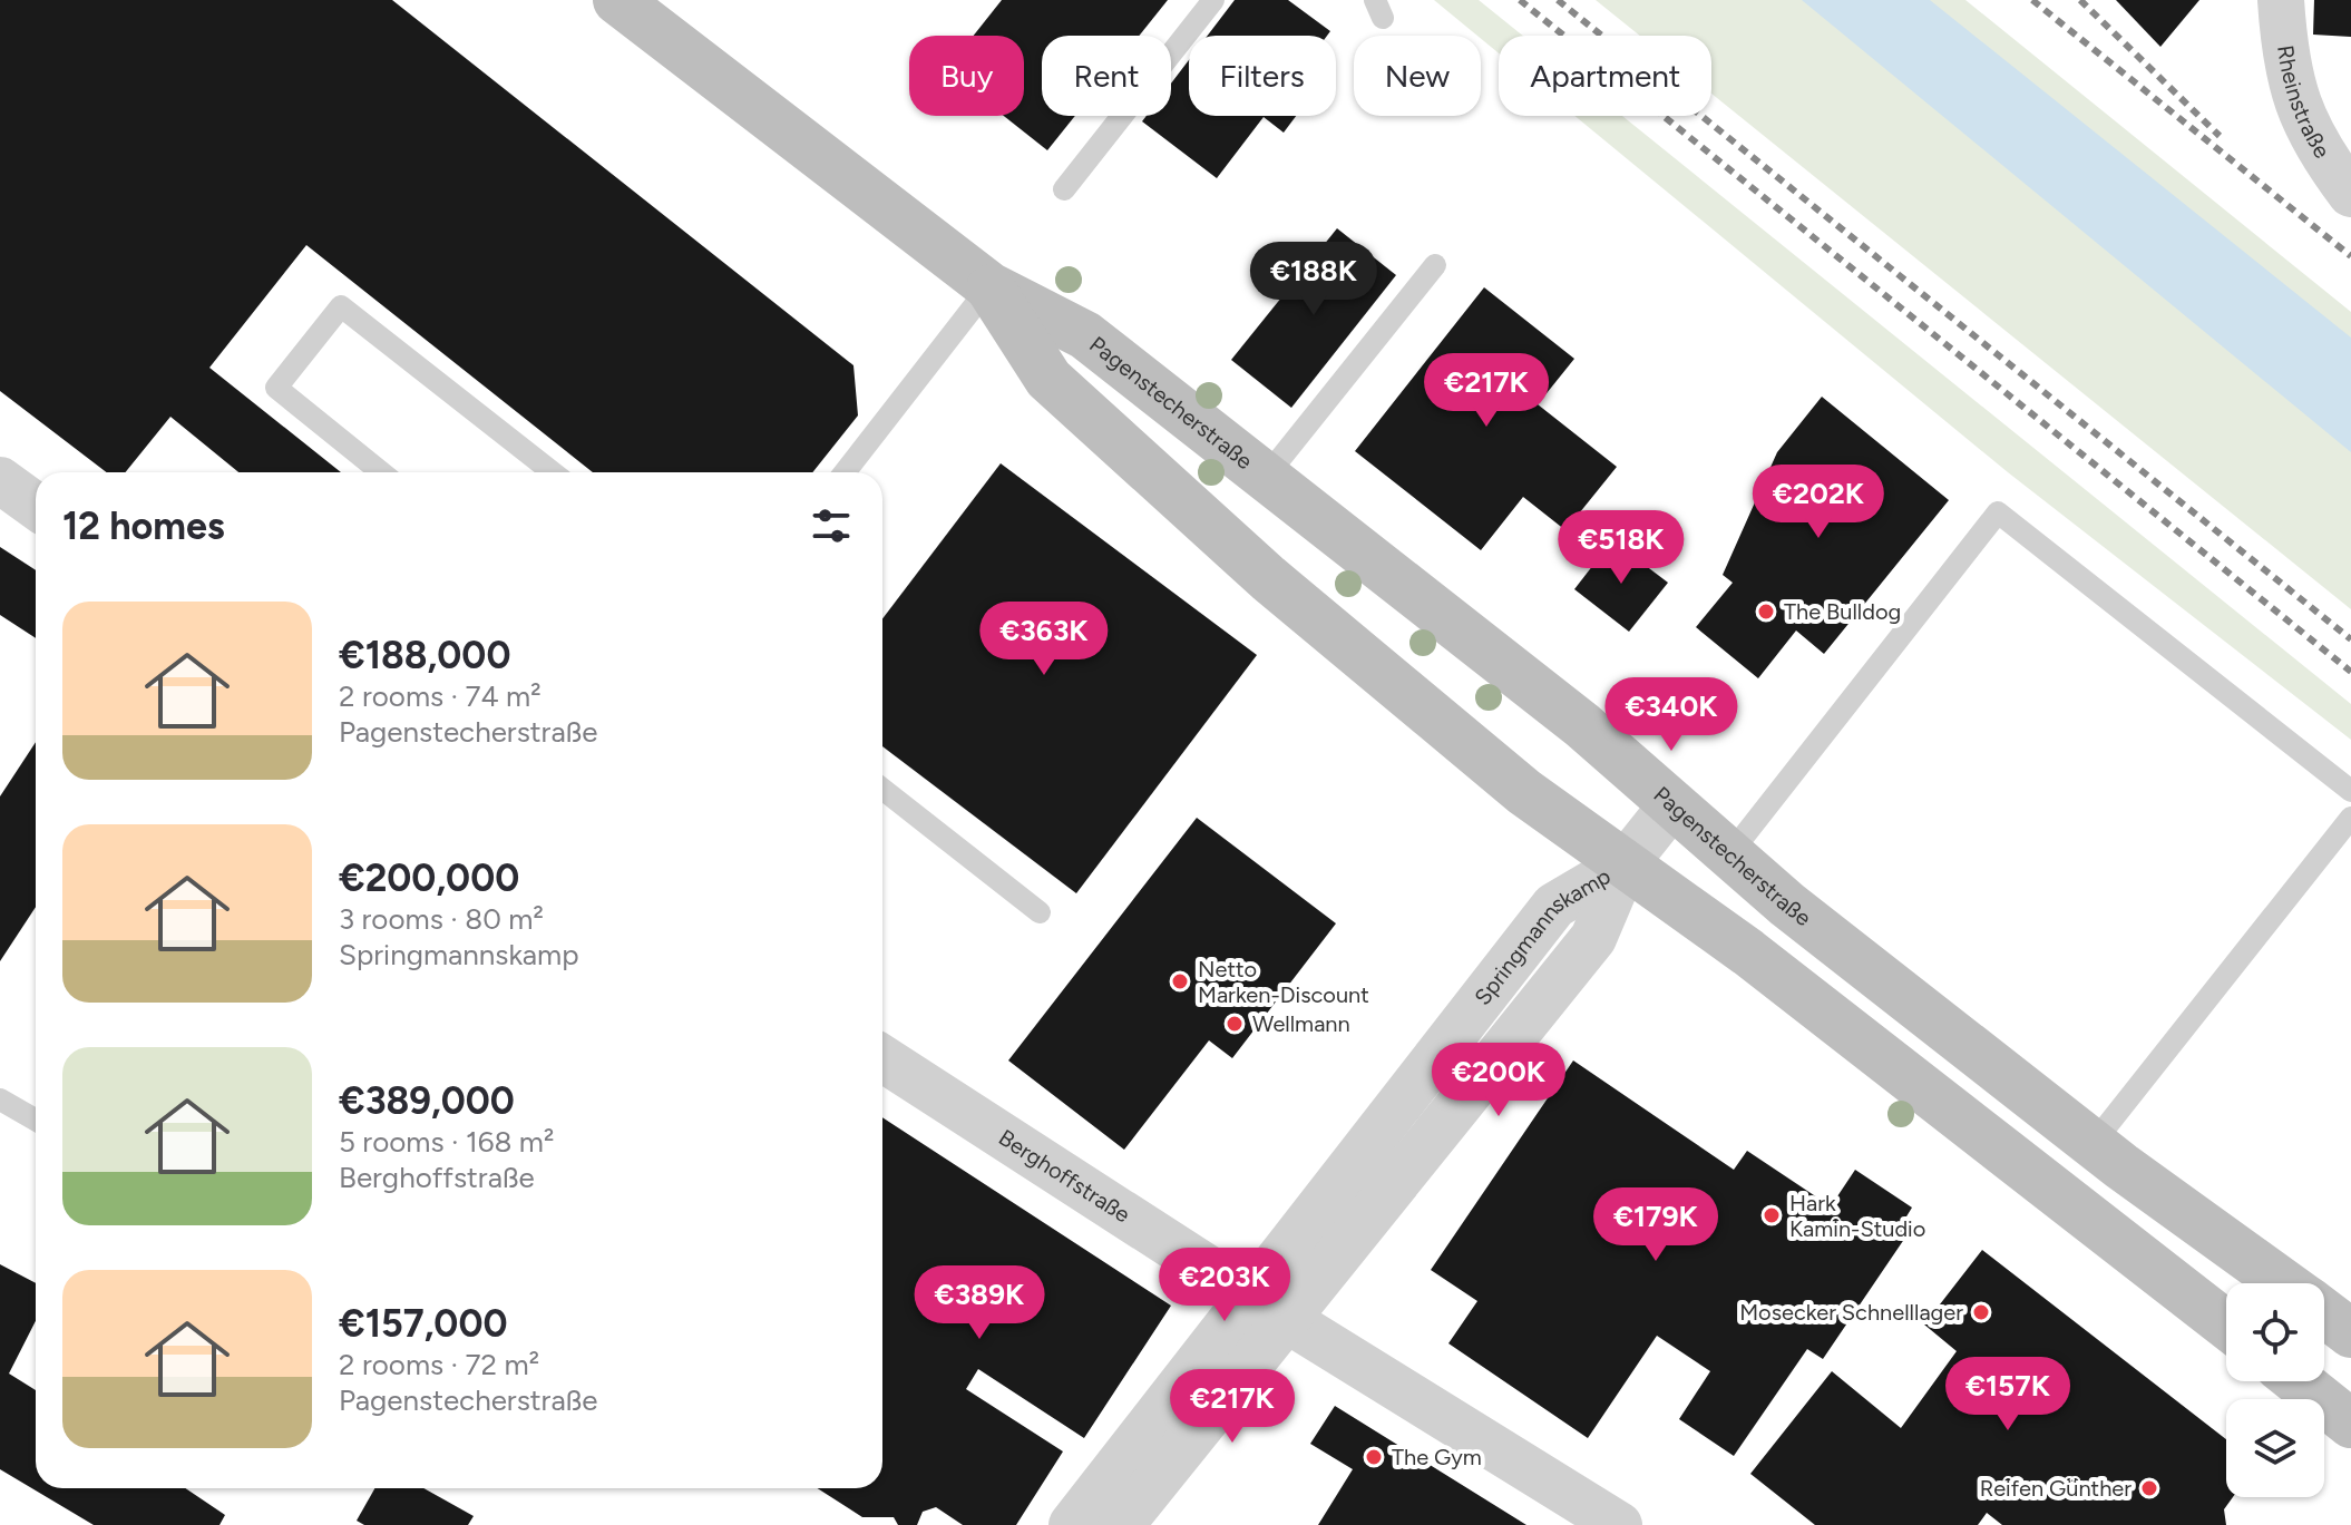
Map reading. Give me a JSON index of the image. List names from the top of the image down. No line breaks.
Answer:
{"streets":{"main road":["Pagenstecherstraße"],"street":["Rheinstraße","Springmannskamp","Berghoffstraße"]},"crossings":[["Pagenstecherstraße","Springmannskamp"],["Springmannskamp","Berghoffstraße"]],"places":["The Bulldog","Netto Marken-Discount","Wellmann","Hark Kamin-Studio","Mosecker Schnelllager","The Gym","Reifen Günther"],"page":{"chip":["Buy","Rent","Filters","New","Apartment"],"price":["€188K","€217K","€202K","€518K","€363K","€340K","€200K","€179K","€203K","€389K","€157K","€217K"],"heading":"12 homes","list":[{"name":"€188,000","note":"2 rooms · 74 m² · Pagenstecherstraße"},{"name":"€200,000","note":"3 rooms · 80 m² · Springmannskamp"},{"name":"€389,000","note":"5 rooms · 168 m² · Berghoffstraße"},{"name":"€157,000","note":"2 rooms · 72 m² · Pagenstecherstraße"}]}}
